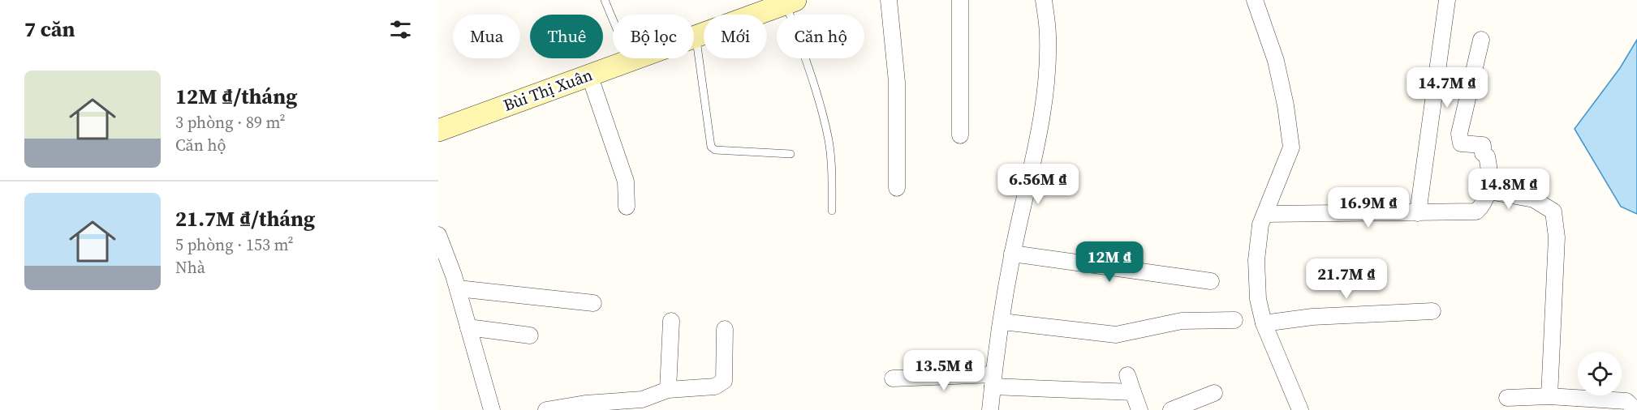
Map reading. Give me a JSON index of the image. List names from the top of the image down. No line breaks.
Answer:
{"streets":{"main road":["Bùi Thị Xuân"]},"page":{"heading":"7 căn","chip":["Mua","Thuê","Bộ lọc","Mới","Căn hộ"],"list":[{"name":"12M ₫/tháng","note":"3 phòng · 89 m² · Căn hộ"},{"name":"21.7M ₫/tháng","note":"5 phòng · 153 m² · Nhà"}],"price":["14.7M ₫","6.56M ₫","14.8M ₫","16.9M ₫","12M ₫","21.7M ₫","13.5M ₫"]}}
